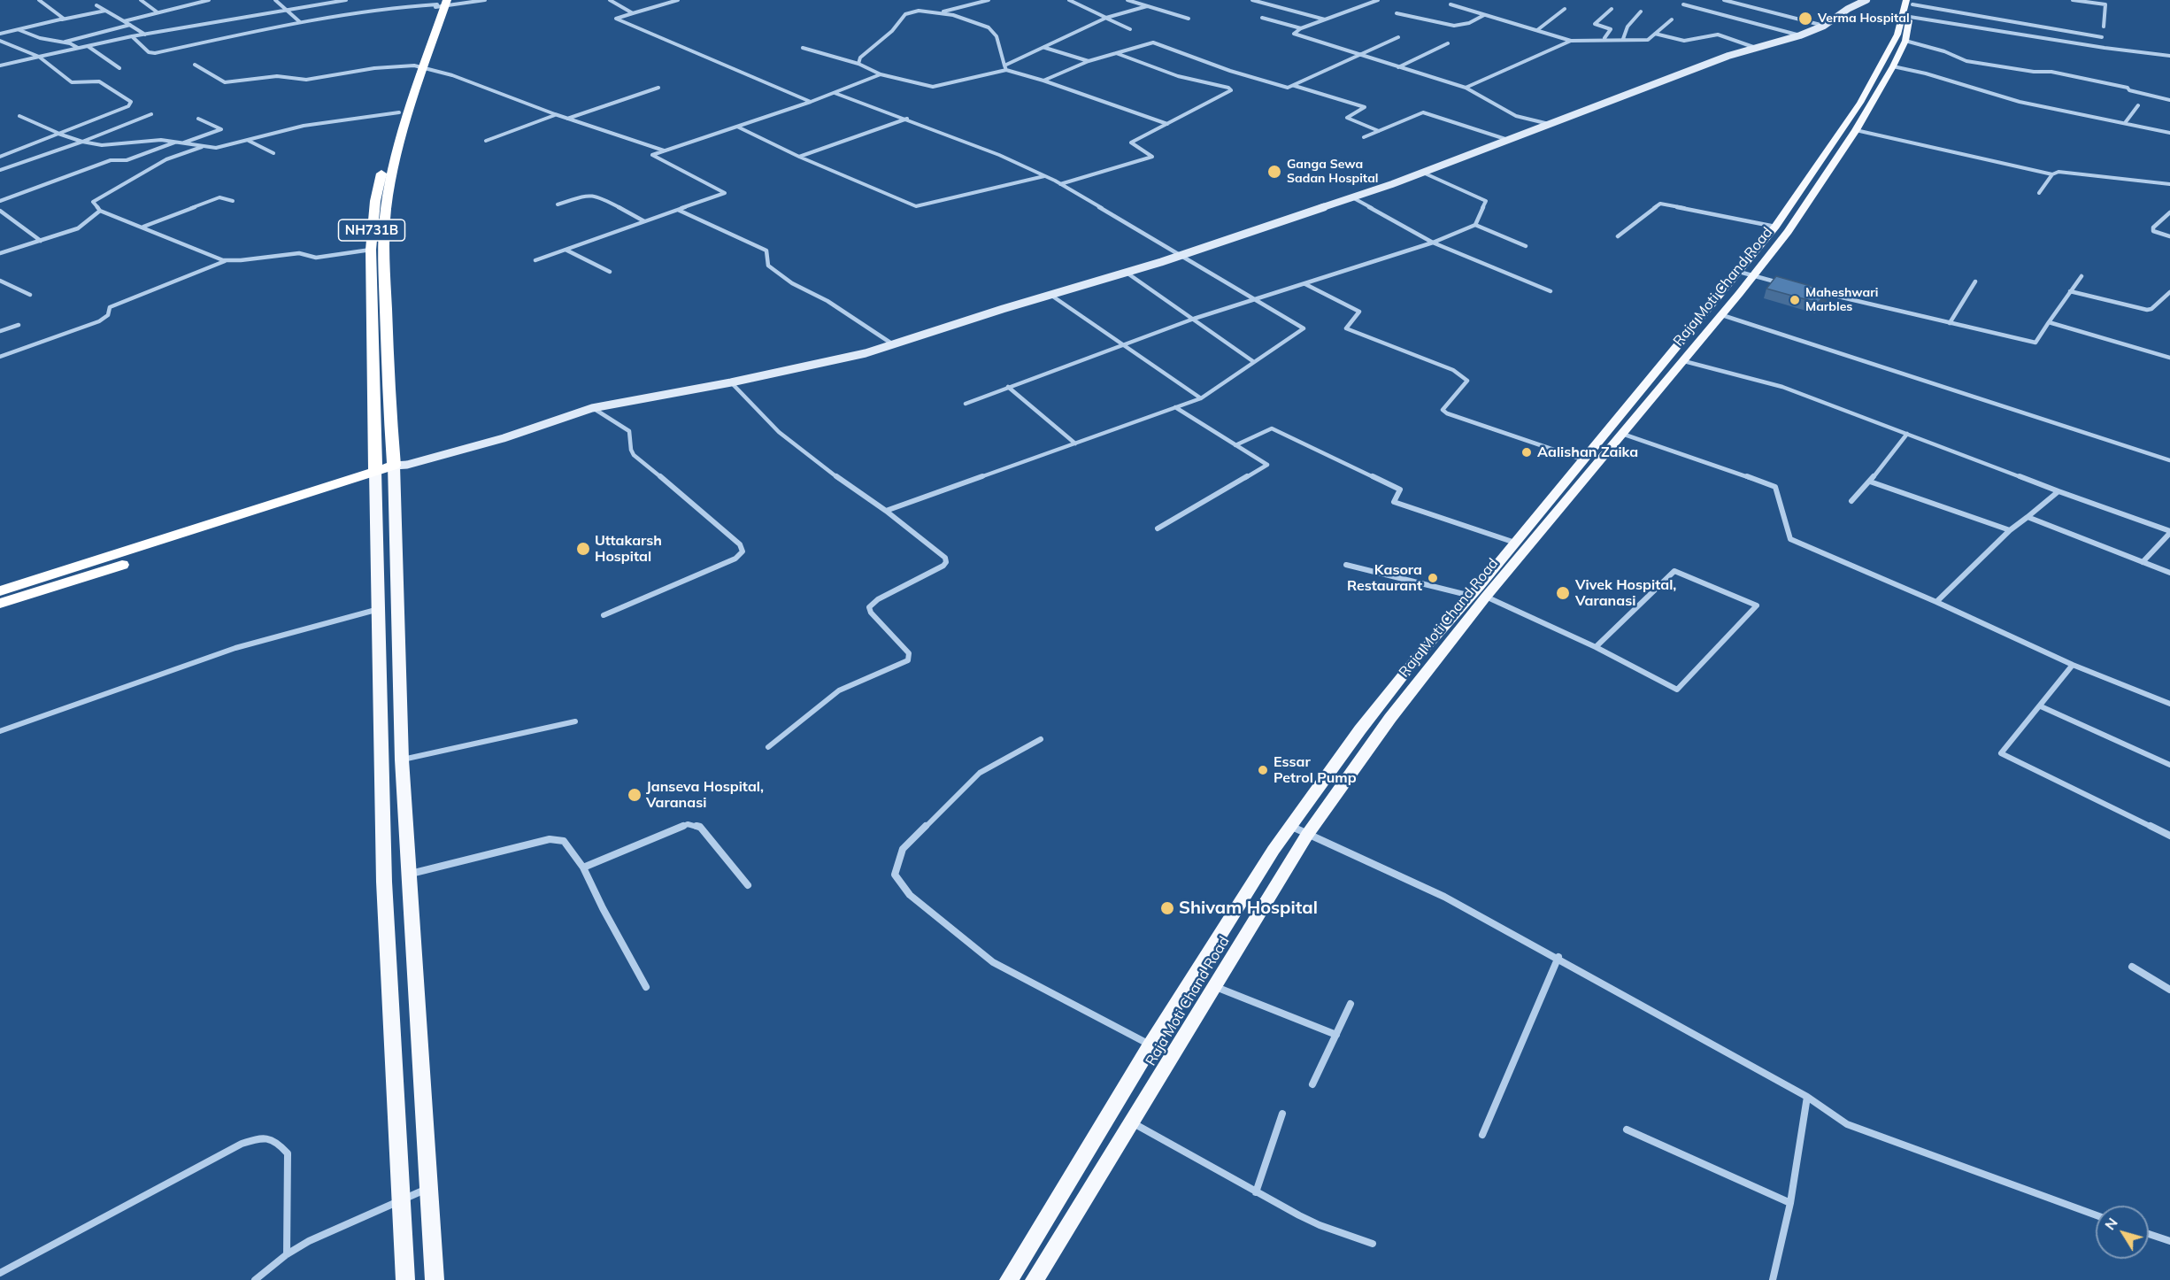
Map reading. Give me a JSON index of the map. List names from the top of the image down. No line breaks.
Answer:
{"streets":{"highway":["NH731B"],"main road":["Raja Moti Chand Road"]},"places":["Verma Hospital","Ganga Sewa Sadan Hospital","Maheshwari Marbles","Aalishan Zaika","Uttakarsh Hospital","Kasora Restaurant","Vivek Hospital, Varanasi","Essar Petrol Pump","Janseva Hospital, Varanasi","Shivam Hospital"],"north":"top left"}
